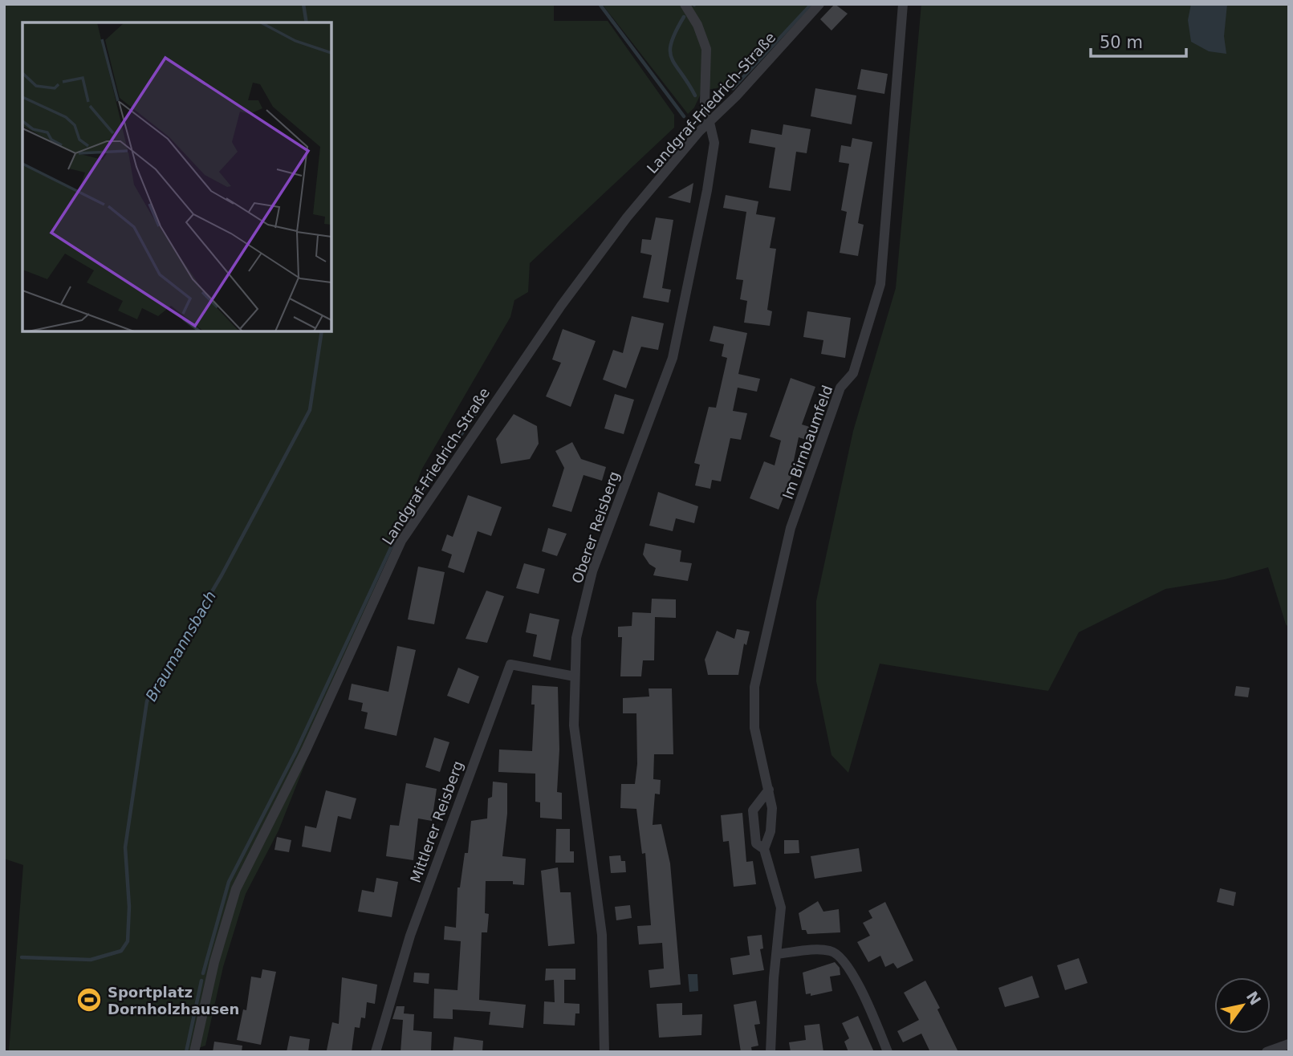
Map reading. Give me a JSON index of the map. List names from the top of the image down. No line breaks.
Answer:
{"streets":{"street":["Landgraf-Friedrich-Straße","Im Birnbaumfeld","Oberer Reisberg","Mittlerer Reisberg"]},"crossings":[["Landgraf-Friedrich-Straße","Oberer Reisberg"],["Oberer Reisberg","Mittlerer Reisberg"]],"water":["Braumannsbach"],"places":{"sports":["Sportplatz Dornholzhausen"]},"scale_bar":"50 m","north":"top right"}
